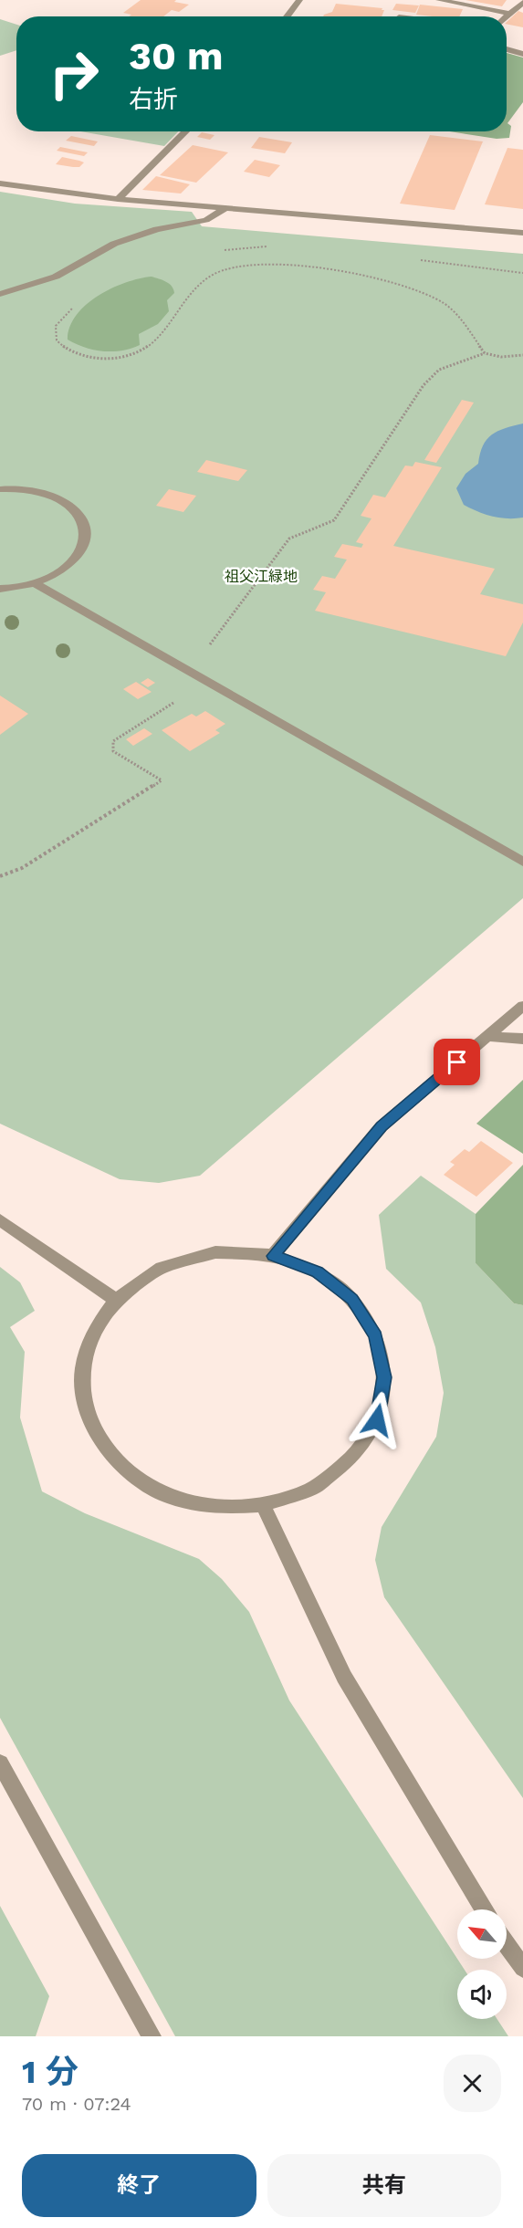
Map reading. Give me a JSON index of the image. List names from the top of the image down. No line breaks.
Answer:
{"parks":["祖父江緑地"],"north":"top left","page":{"turn":["30 m","右折"],"heading":["1 分","70 m · 07:24"],"buttons":["終了","共有"]}}
